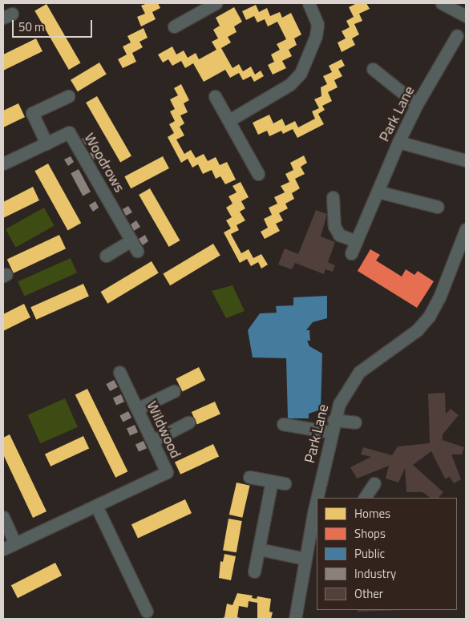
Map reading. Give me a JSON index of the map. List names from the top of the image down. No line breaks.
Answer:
{"streets":{"street":["Park Lane","Woodrows","Wildwood"]},"legend":["Homes","Shops","Public","Industry","Other"],"scale_bar":"50 m"}
